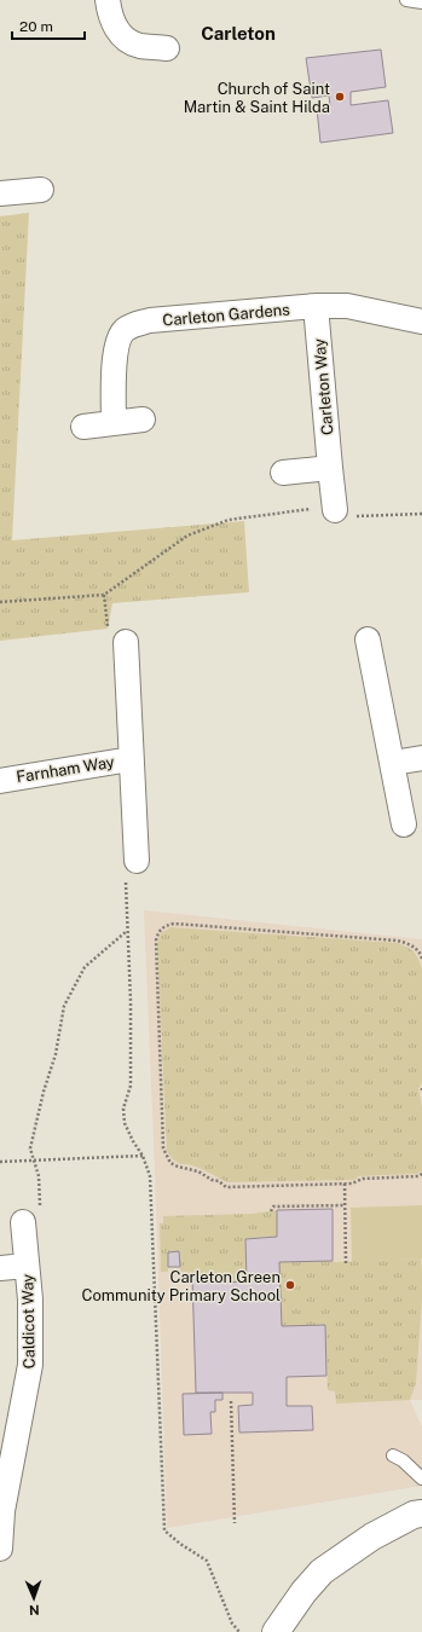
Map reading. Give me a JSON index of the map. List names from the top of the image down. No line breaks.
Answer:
{"streets":{"street":["Carleton Gardens","Carleton Way","Farnham Way","Caldicot Way"]},"crossings":[["Carleton Gardens","Carleton Way"]],"districts":["Carleton"],"places":["Church of Saint Martin & Saint Hilda","Carleton Green Community Primary School"],"scale_bar":"20 m","north":"bottom"}
